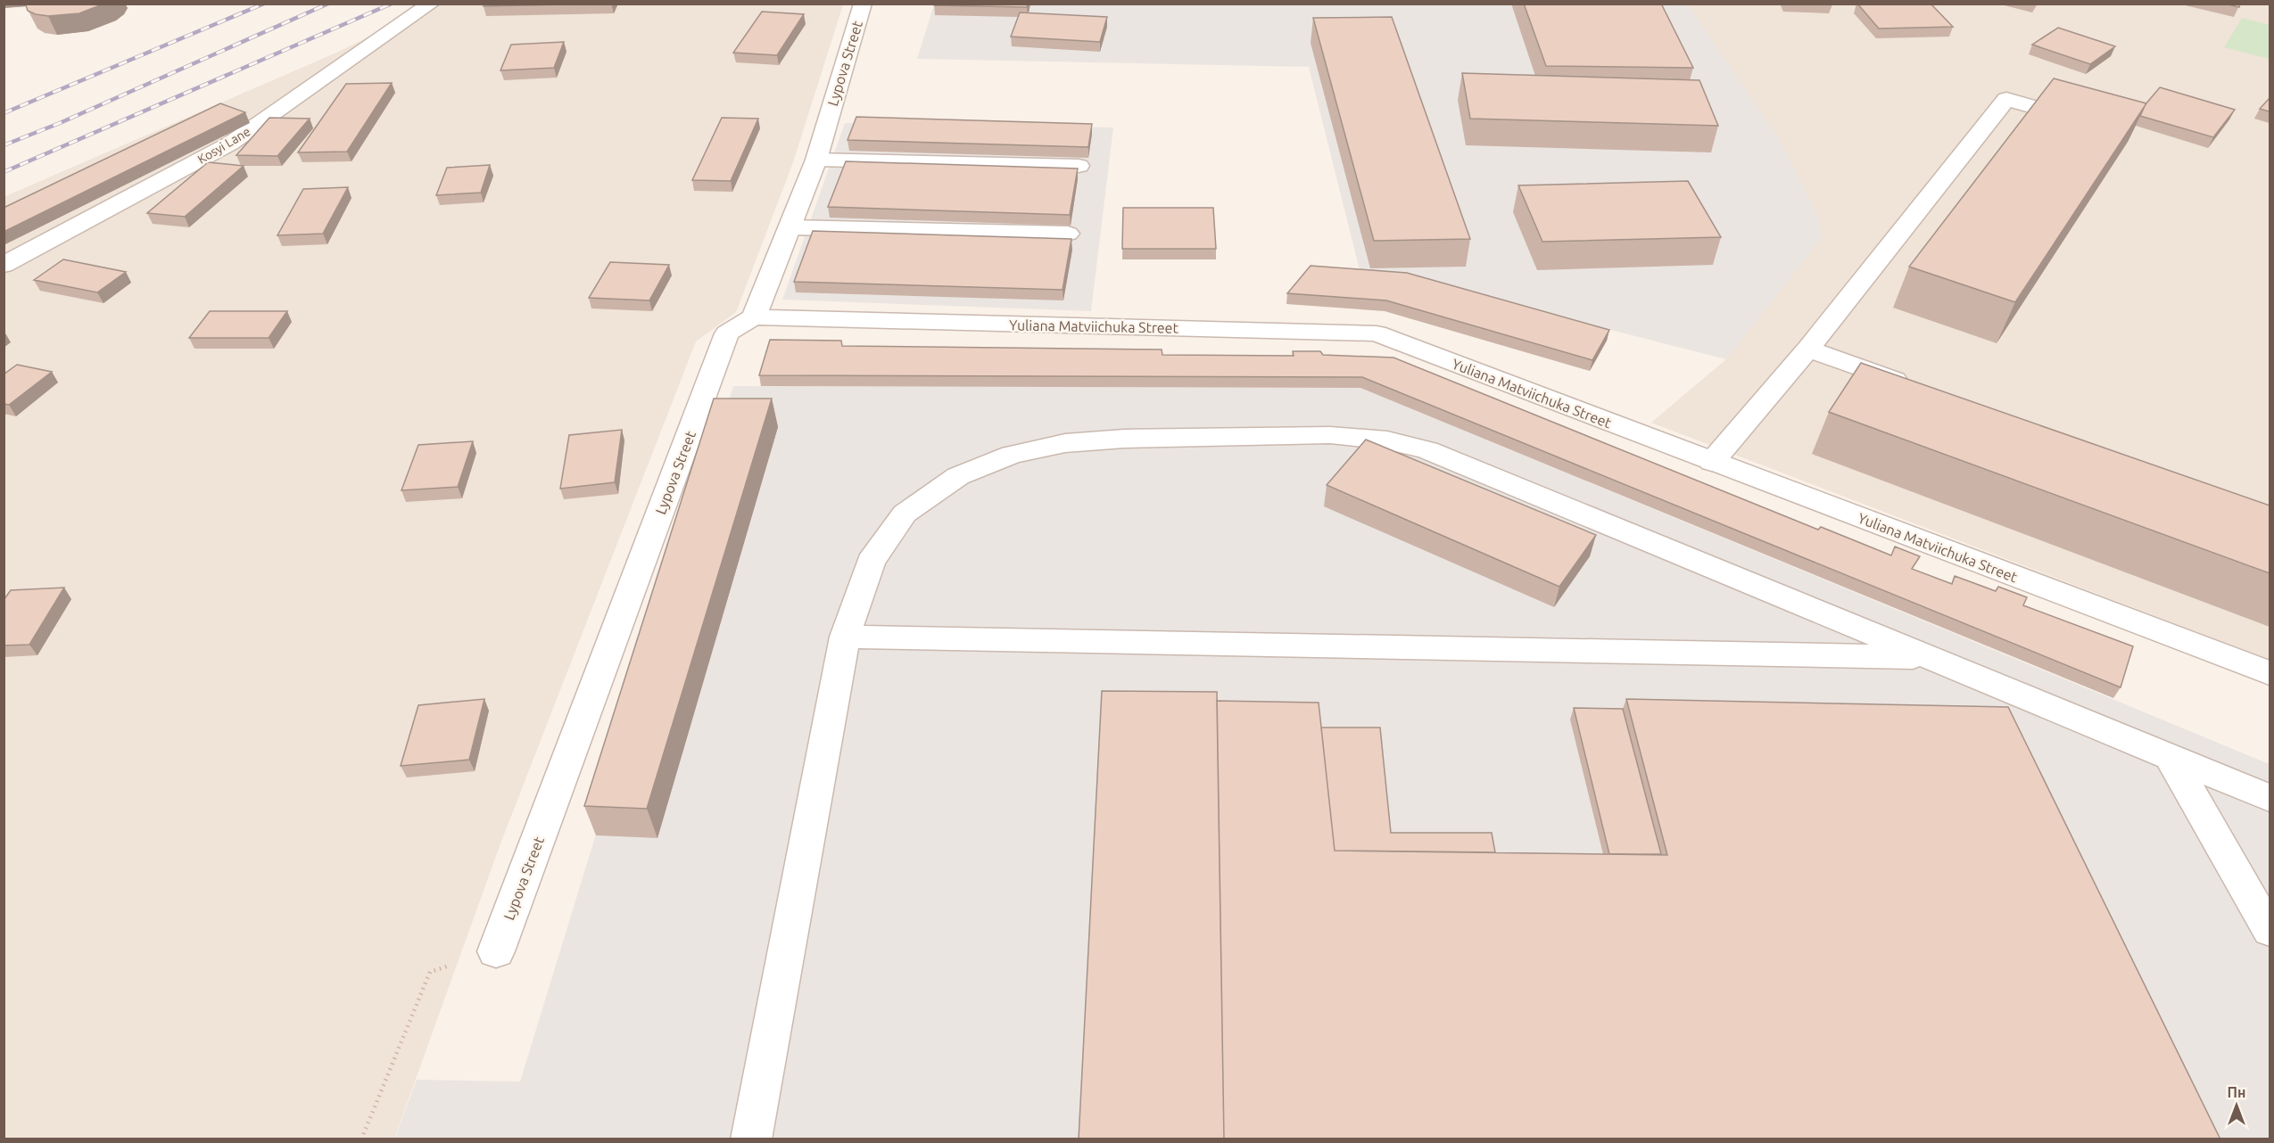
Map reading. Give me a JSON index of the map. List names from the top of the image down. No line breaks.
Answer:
{"streets":{"street":["Lypova Street","Kosyi Lane","Yuliana Matviichuka Street"]},"crossings":[["Lypova Street","Yuliana Matviichuka Street"]],"north":"top"}
